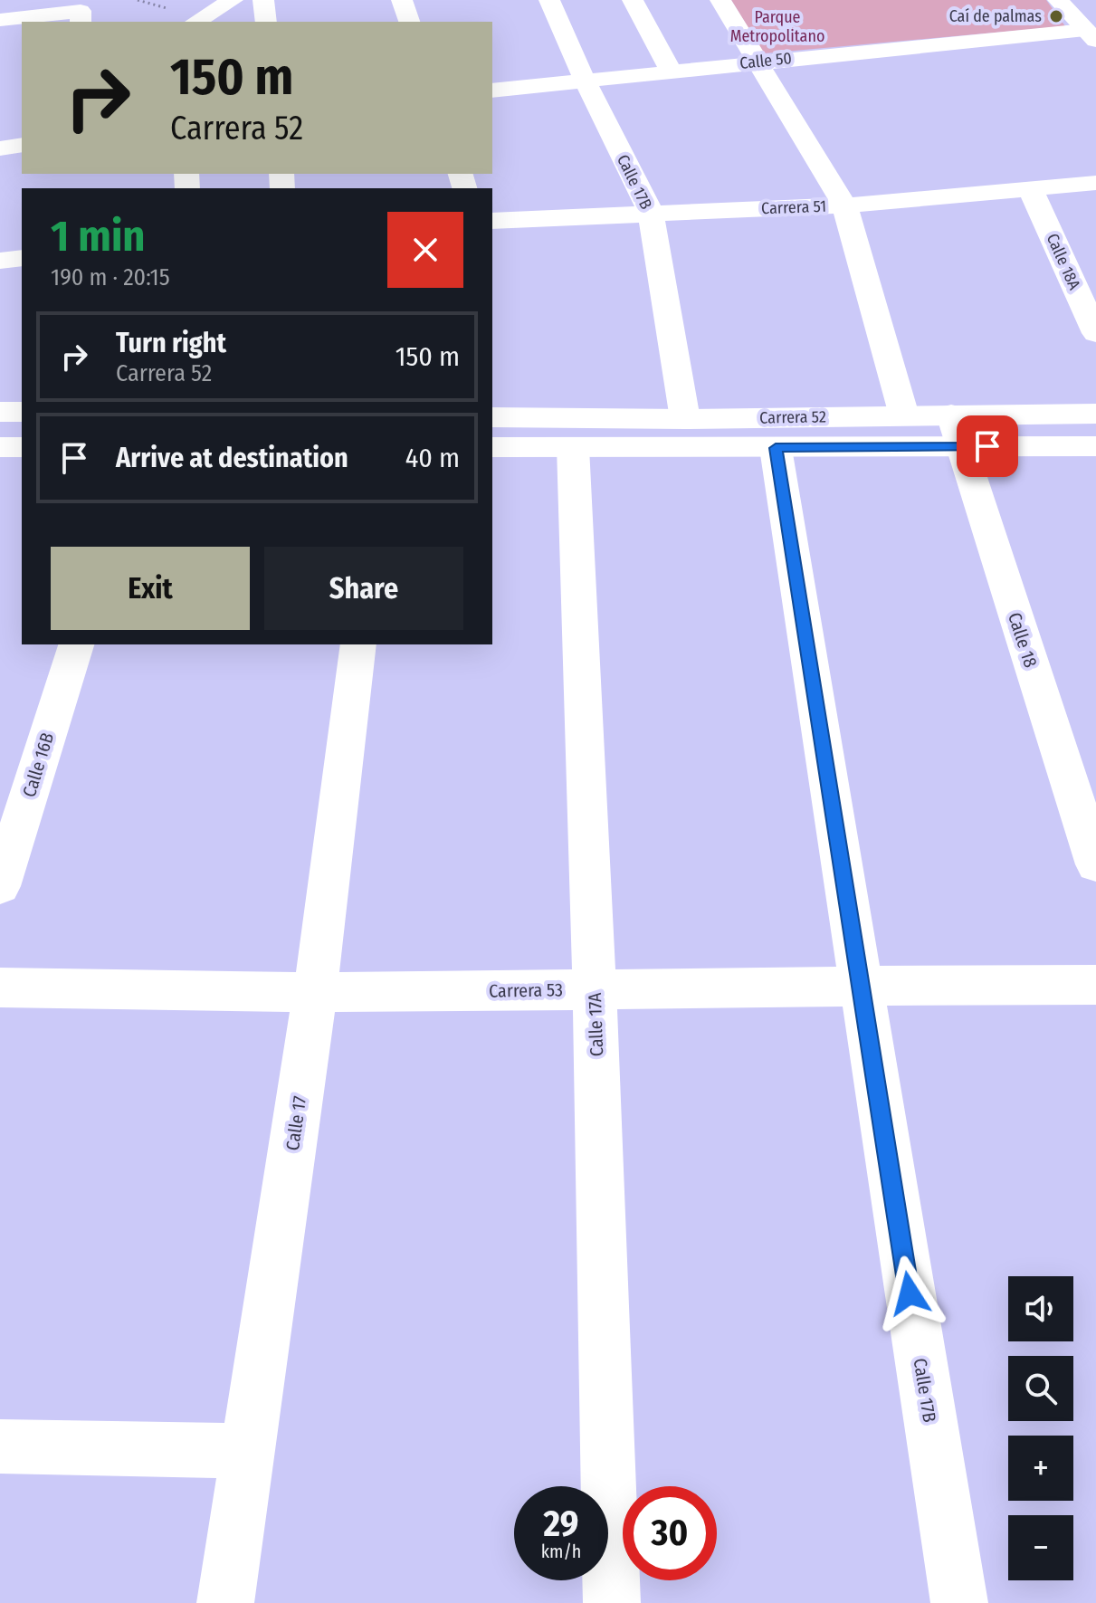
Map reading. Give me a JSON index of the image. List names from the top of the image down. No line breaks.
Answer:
{"streets":{"street":["Calle 50","Calle 17B","Carrera 51","Calle 18A","Carrera 52","Calle 18","Calle 16B","Carrera 53","Calle 17A","Calle 17"]},"crossings":[["Calle 50","Calle 17B"],["Calle 17B","Carrera 51"],["Calle 17B","Carrera 52"],["Calle 17B","Carrera 53"],["Carrera 51","Calle 18A"],["Carrera 52","Calle 18"],["Carrera 52","Calle 17A"],["Carrera 53","Calle 17A"],["Carrera 53","Calle 17"]],"parks":["Parque Metropolitano"],"places":["Caí de palmas"],"page":{"turn":["150 m","Carrera 52"],"heading":["1 min","190 m · 20:15"],"list":[{"name":"Turn right","note":"Carrera 52","value":"150 m"},{"name":"Arrive at destination","value":"40 m"}],"buttons":["Exit","Share"],"map_buttons":["+","−"],"speed":"29 km/h","limit":"30"}}
